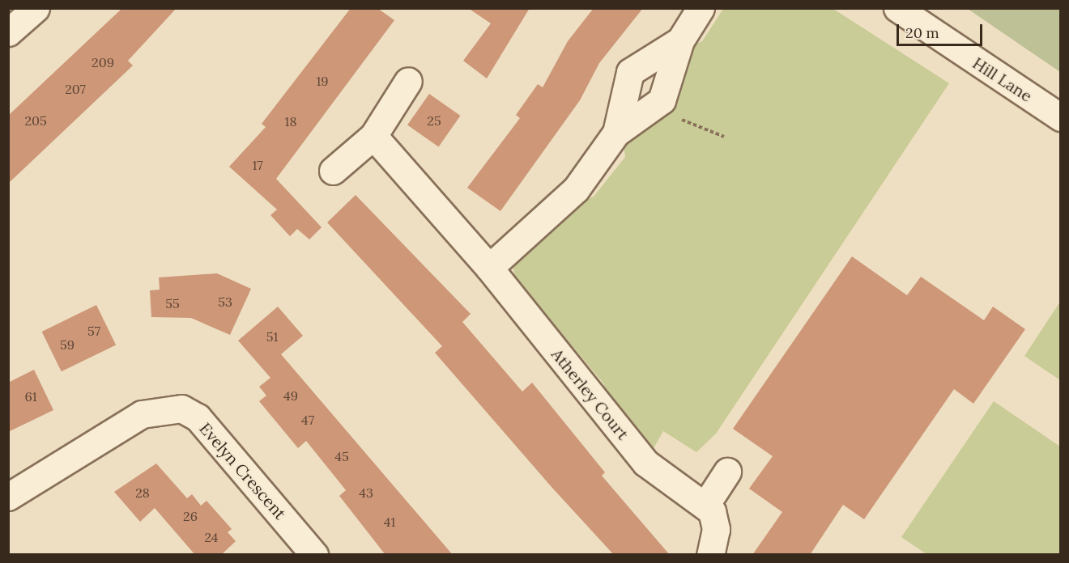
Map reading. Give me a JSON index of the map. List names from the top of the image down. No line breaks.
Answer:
{"streets":{"street":["Hill Lane","Atherley Court","Evelyn Crescent"]},"house_numbers":["209","19","207","205","25","18","17","53","55","57","51","59","49","61","47","45","28","43","26","41","24"],"scale_bar":"20 m"}
